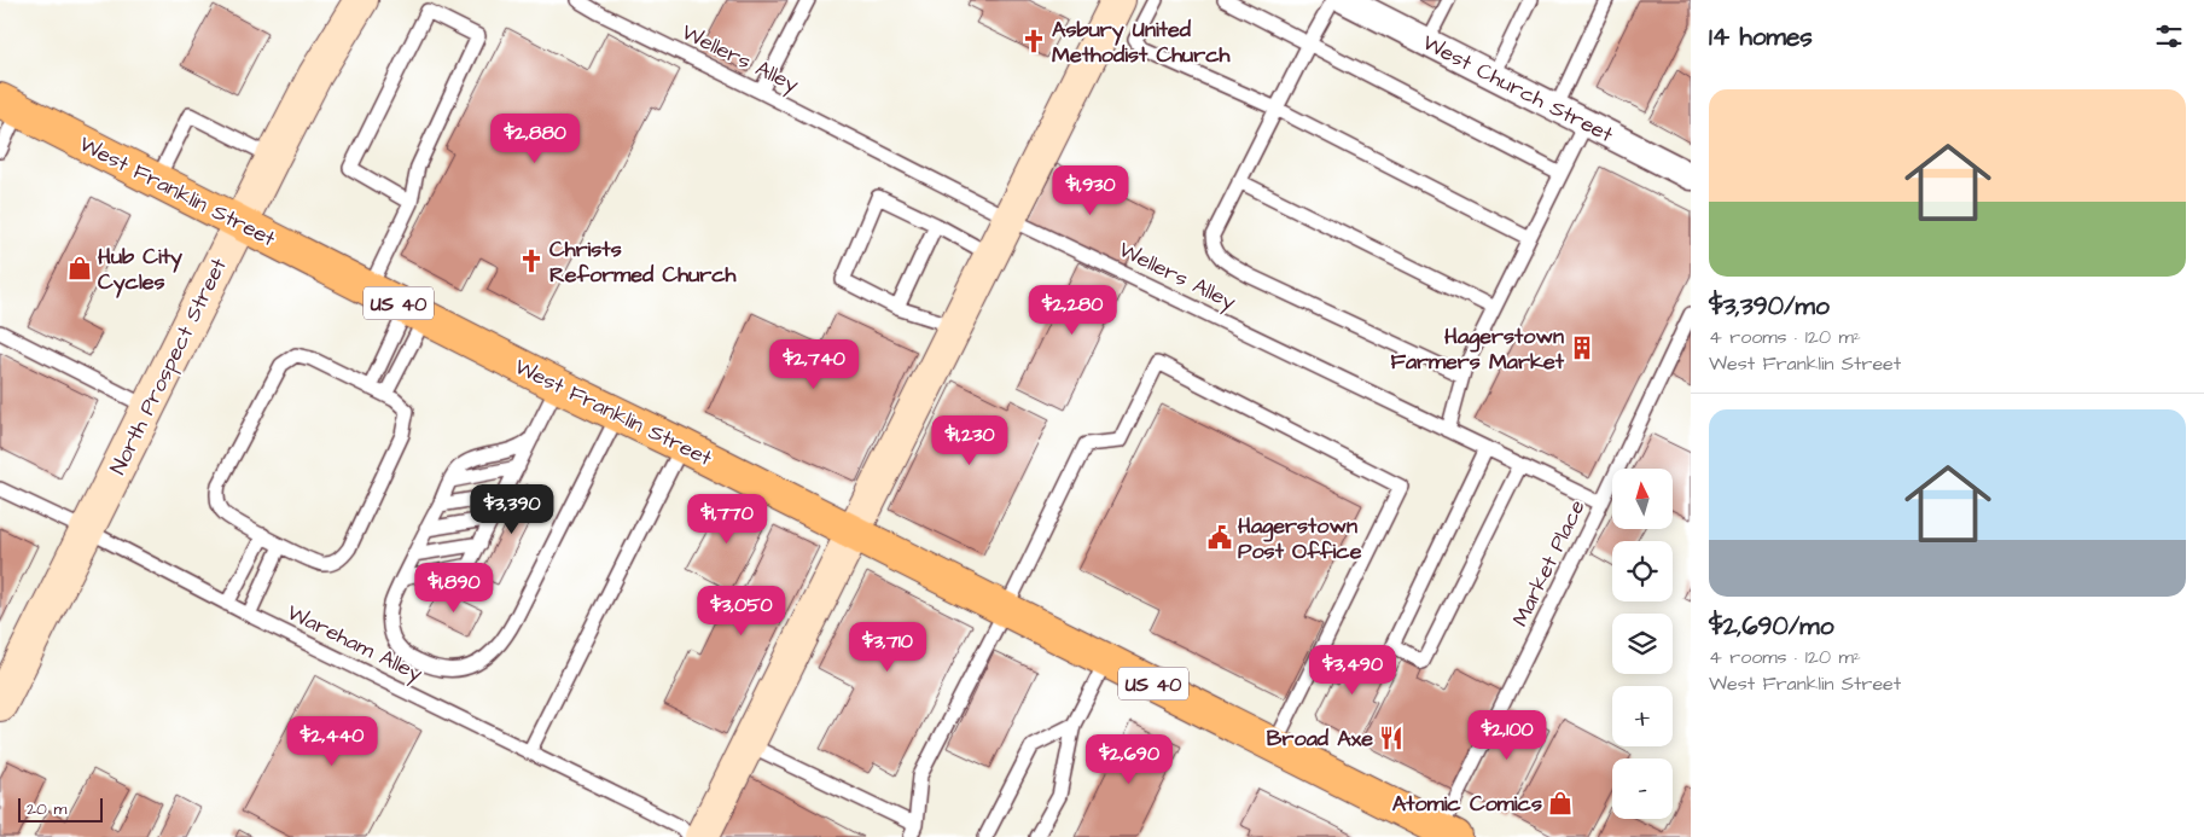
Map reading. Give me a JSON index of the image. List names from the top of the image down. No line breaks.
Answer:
{"streets":{"main road":["West Franklin Street","US 40","North Prospect Street"],"street":["West Church Street"],"lane":["Wellers Alley","Market Place","Wareham Alley"]},"crossings":[["Wellers Alley","Market Place"],["West Franklin Street","North Prospect Street"],["West Franklin Street","Market Place"],["North Prospect Street","Wareham Alley"]],"places":{"church":["Asbury United Methodist Church","Christs Reformed Church"],"shop":["Hub City Cycles","Atomic Comics"],"building":["Hagerstown Farmers Market"],"public building":["Hagerstown Post Office"],"restaurant":["Broad Axe"]},"scale_bar":"20 m","north":"top","page":{"heading":"14 homes","list":[{"name":"$3,390/mo","note":"4 rooms · 120 m² · West Franklin Street"},{"name":"$2,690/mo","note":"4 rooms · 120 m² · West Franklin Street"}],"price":["$2,880","$1,930","$2,280","$2,740","$1,230","$3,390","$1,770","$1,890","$3,050","$3,710","$3,490","$2,100","$2,440","$2,690"],"map_buttons":["+","−"],"scale":"20 m"}}
